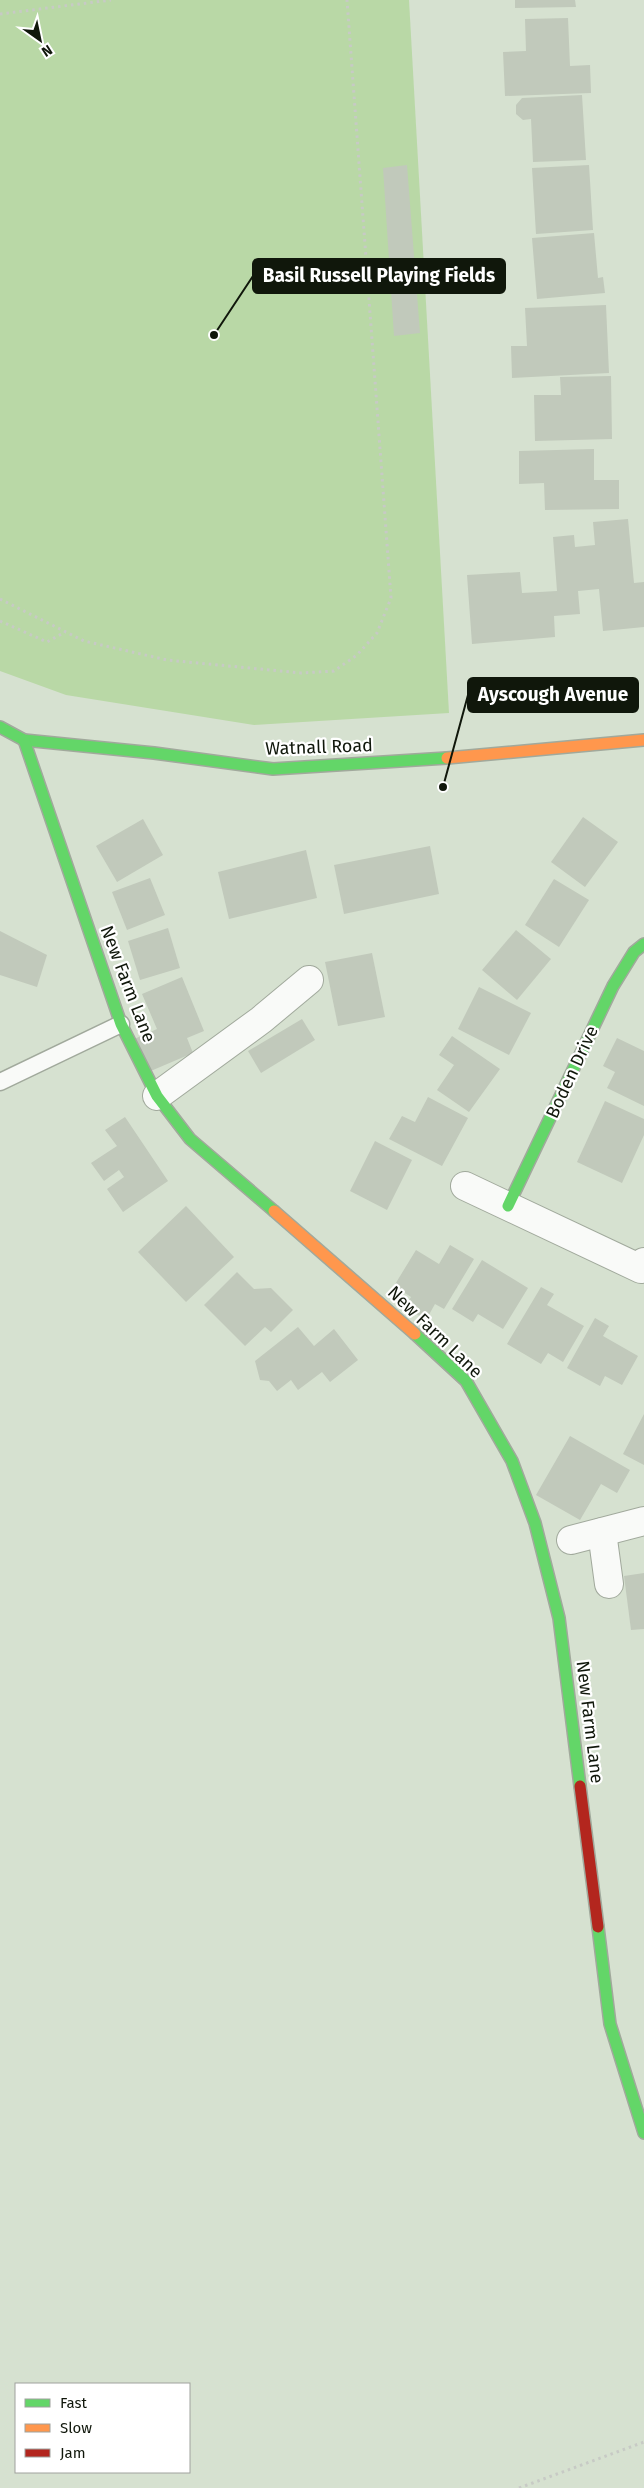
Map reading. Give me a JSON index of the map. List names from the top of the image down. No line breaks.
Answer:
{"streets":{"street":["Watnall Road","New Farm Lane","Boden Drive"]},"crossings":[["Watnall Road","New Farm Lane"]],"places":["Basil Russell Playing Fields","Ayscough Avenue"],"legend":["Fast","Slow","Jam"],"north":"bottom right"}
